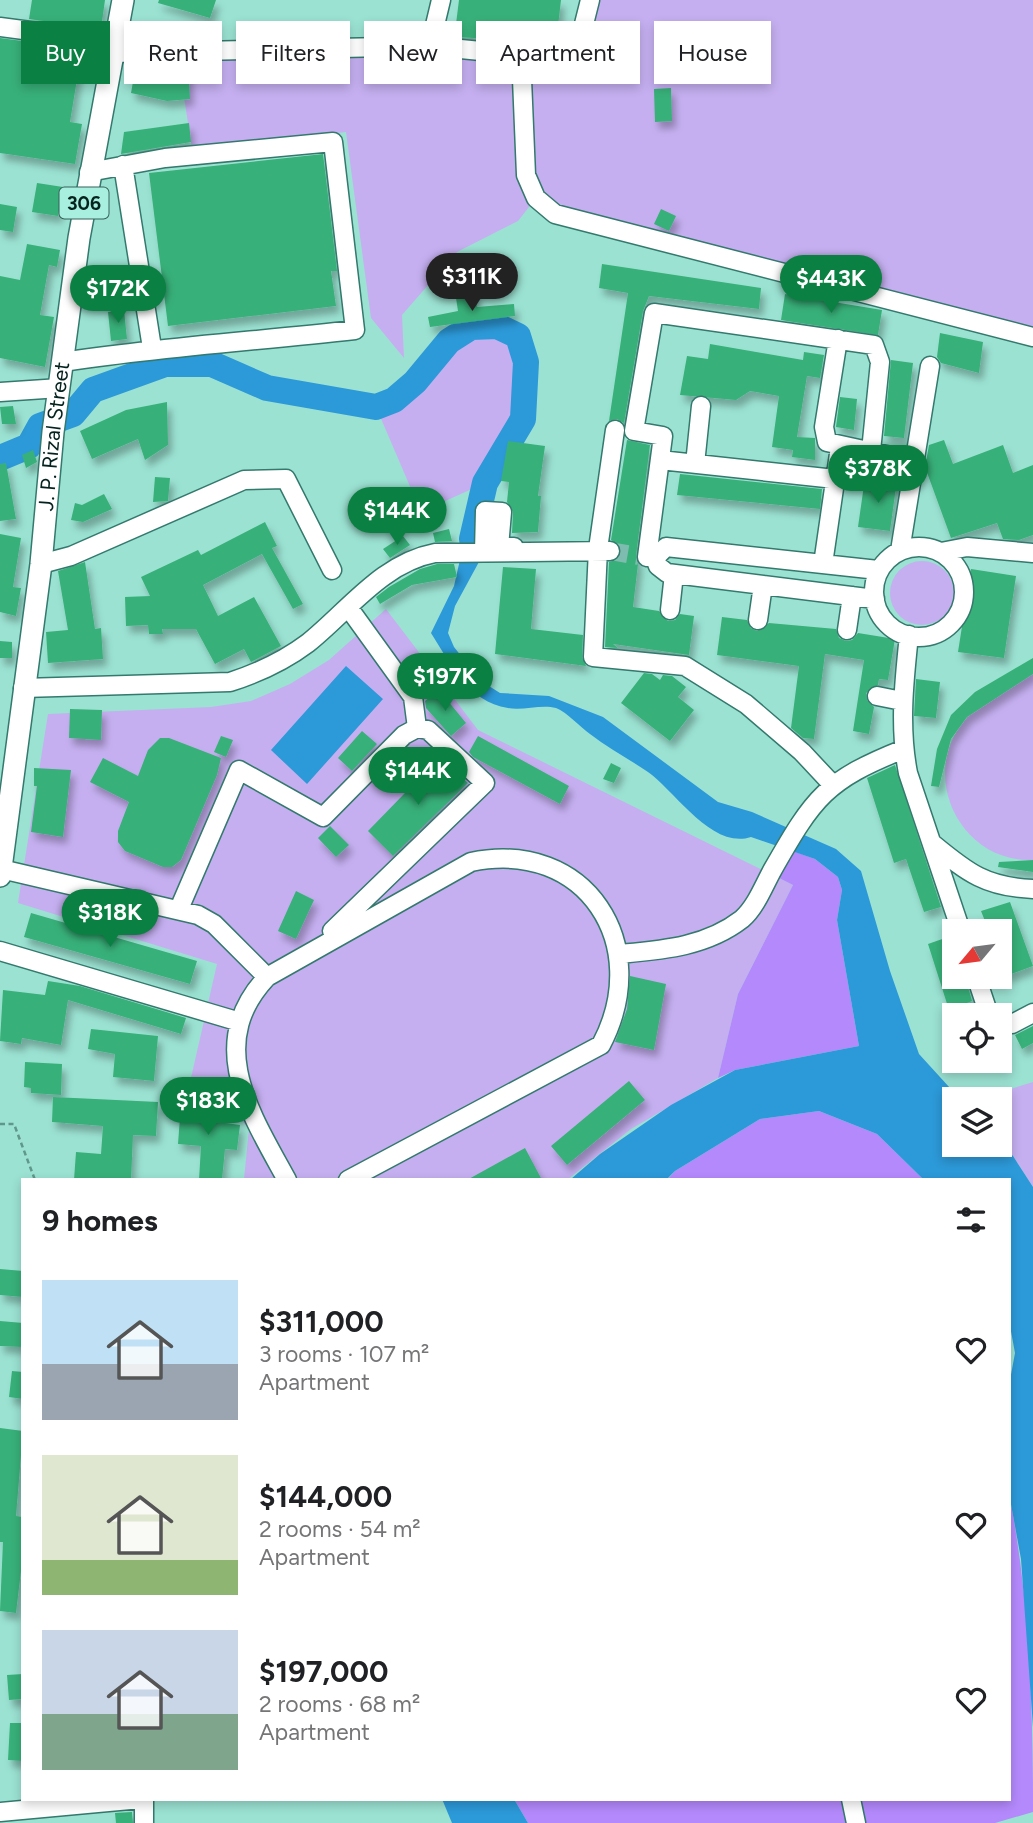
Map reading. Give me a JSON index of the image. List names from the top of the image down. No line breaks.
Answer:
{"streets":{"main road":["306","J. P. Rizal Street"]},"north":"bottom left","page":{"chip":["Buy","Rent","Filters","New","Apartment","House"],"price":["$311K","$443K","$172K","$378K","$144K","$197K","$144K","$318K","$183K"],"heading":"9 homes","list":[{"name":"$311,000","note":"3 rooms · 107 m² · Apartment"},{"name":"$144,000","note":"2 rooms · 54 m² · Apartment"},{"name":"$197,000","note":"2 rooms · 68 m² · Apartment"}]}}
